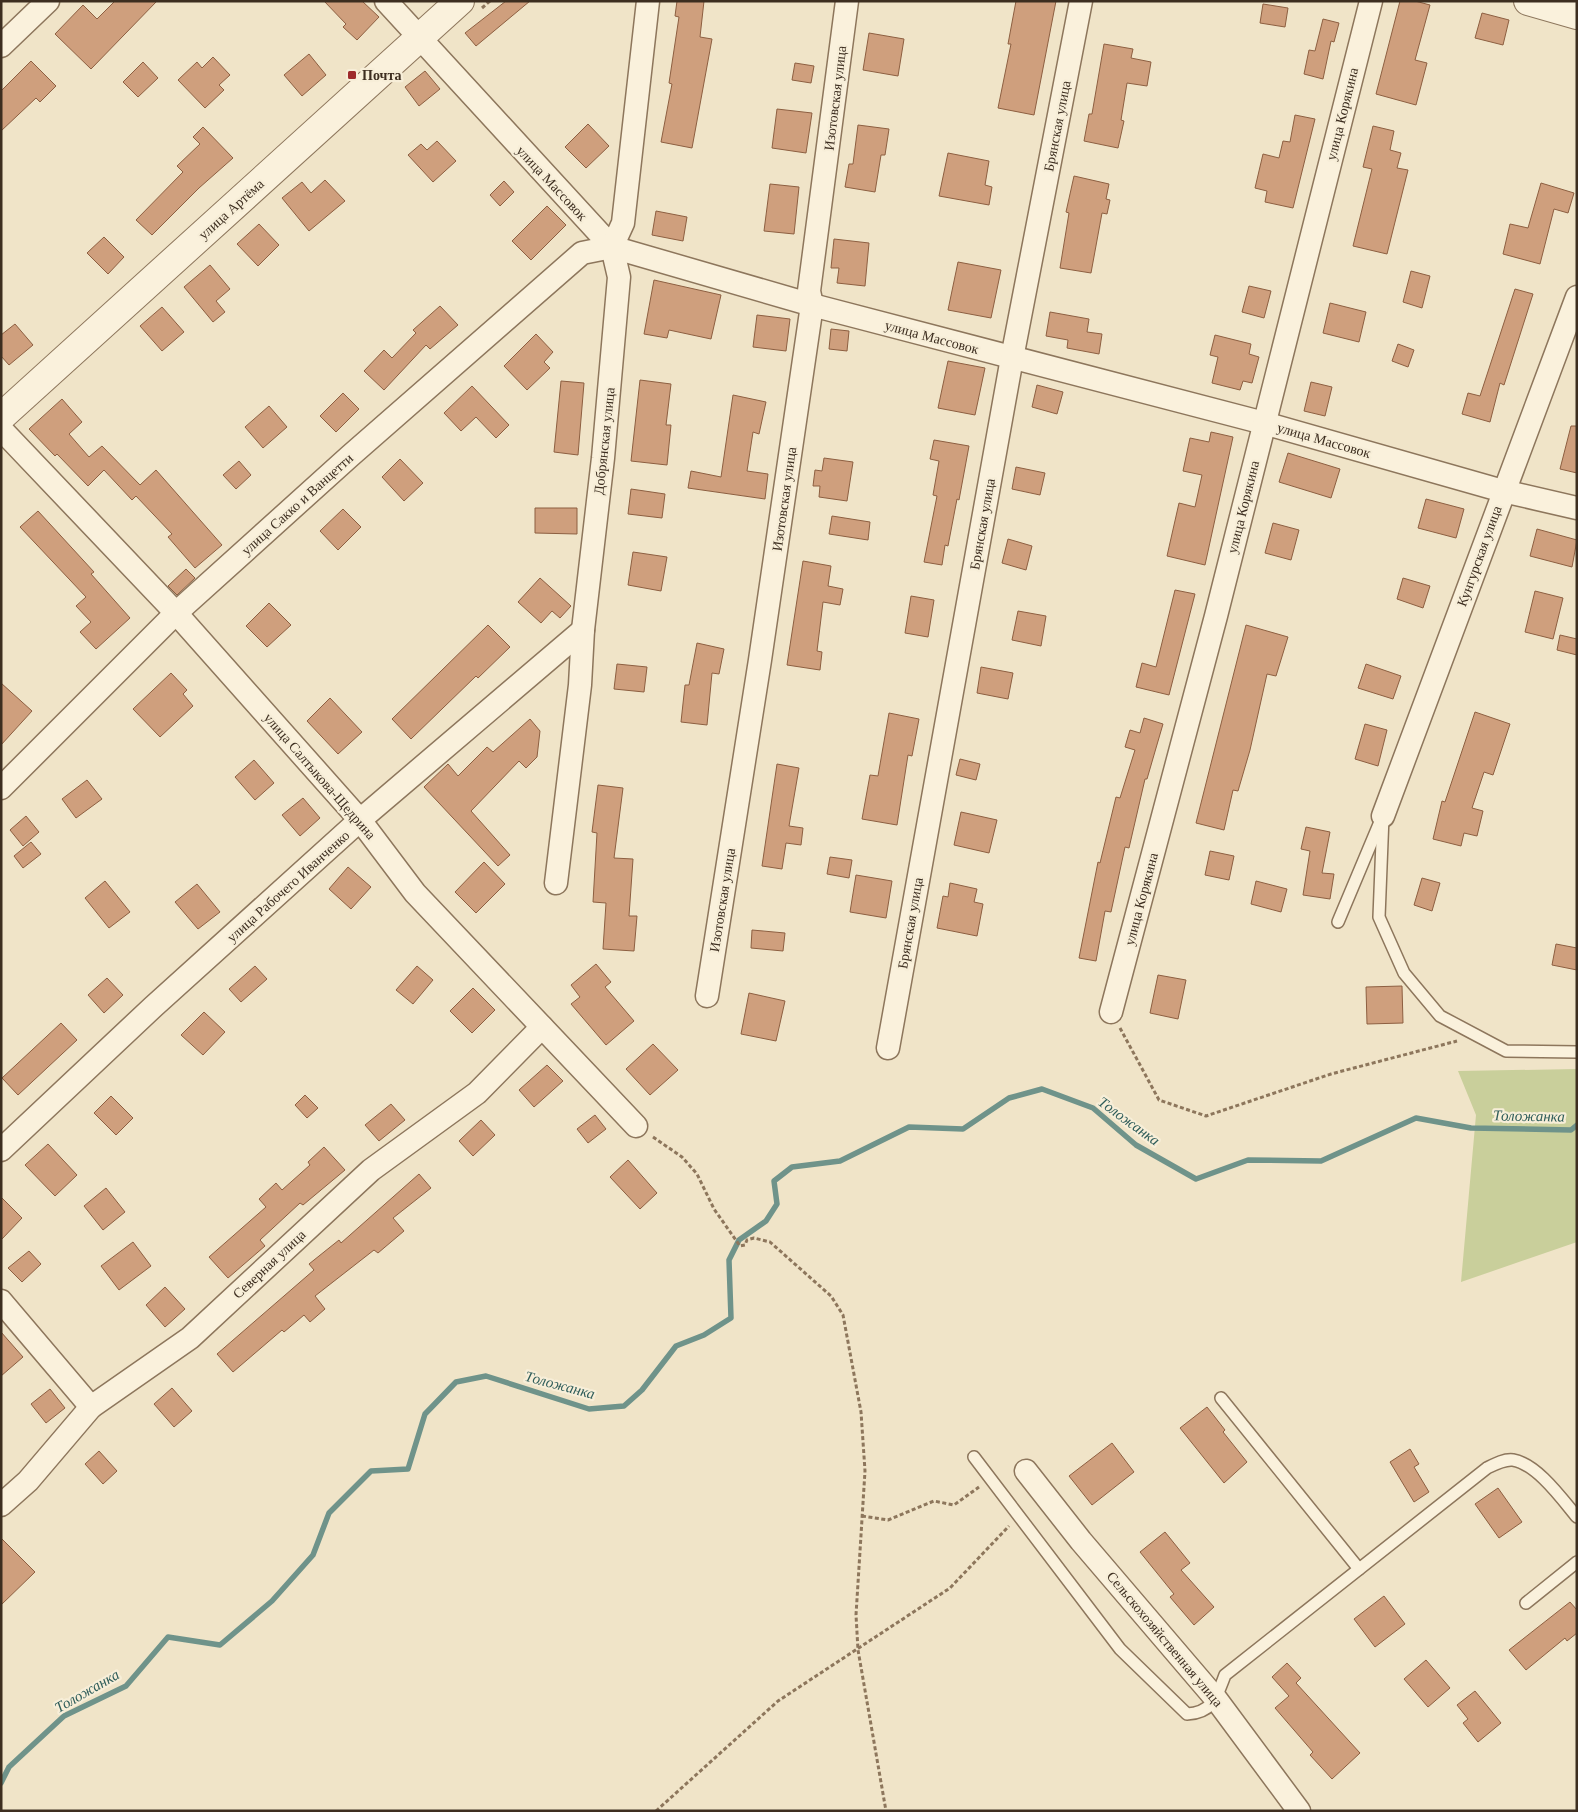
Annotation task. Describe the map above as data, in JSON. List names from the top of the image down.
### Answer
{
  "streets": {
    "street": [
      "Изотовская улица",
      "улица Корякина",
      "Брянская улица",
      "улица Массовок",
      "улица Артёма",
      "Добрянская улица",
      "улица Сакко и Ванцетти",
      "Кунгурская улица",
      "улица Салтыкова-Щедрина",
      "улица Рабочего Иванченко",
      "Северная улица",
      "Сельскохозяйственная улица"
    ]
  },
  "crossings": [
    ["Изотовская улица", "улица Массовок"],
    ["улица Корякина", "улица Массовок"],
    ["Брянская улица", "улица Массовок"],
    ["улица Массовок", "улица Артёма"],
    ["улица Массовок", "Добрянская улица"],
    ["улица Массовок", "улица Сакко и Ванцетти"],
    ["улица Массовок", "Кунгурская улица"],
    ["Добрянская улица", "улица Сакко и Ванцетти"],
    ["Добрянская улица", "улица Рабочего Иванченко"],
    ["улица Сакко и Ванцетти", "улица Салтыкова-Щедрина"],
    ["улица Салтыкова-Щедрина", "улица Рабочего Иванченко"],
    ["улица Салтыкова-Щедрина", "Северная улица"]
  ],
  "water": ["Толожанка"],
  "places": {
    "transit": ["Почта"]
  }
}
